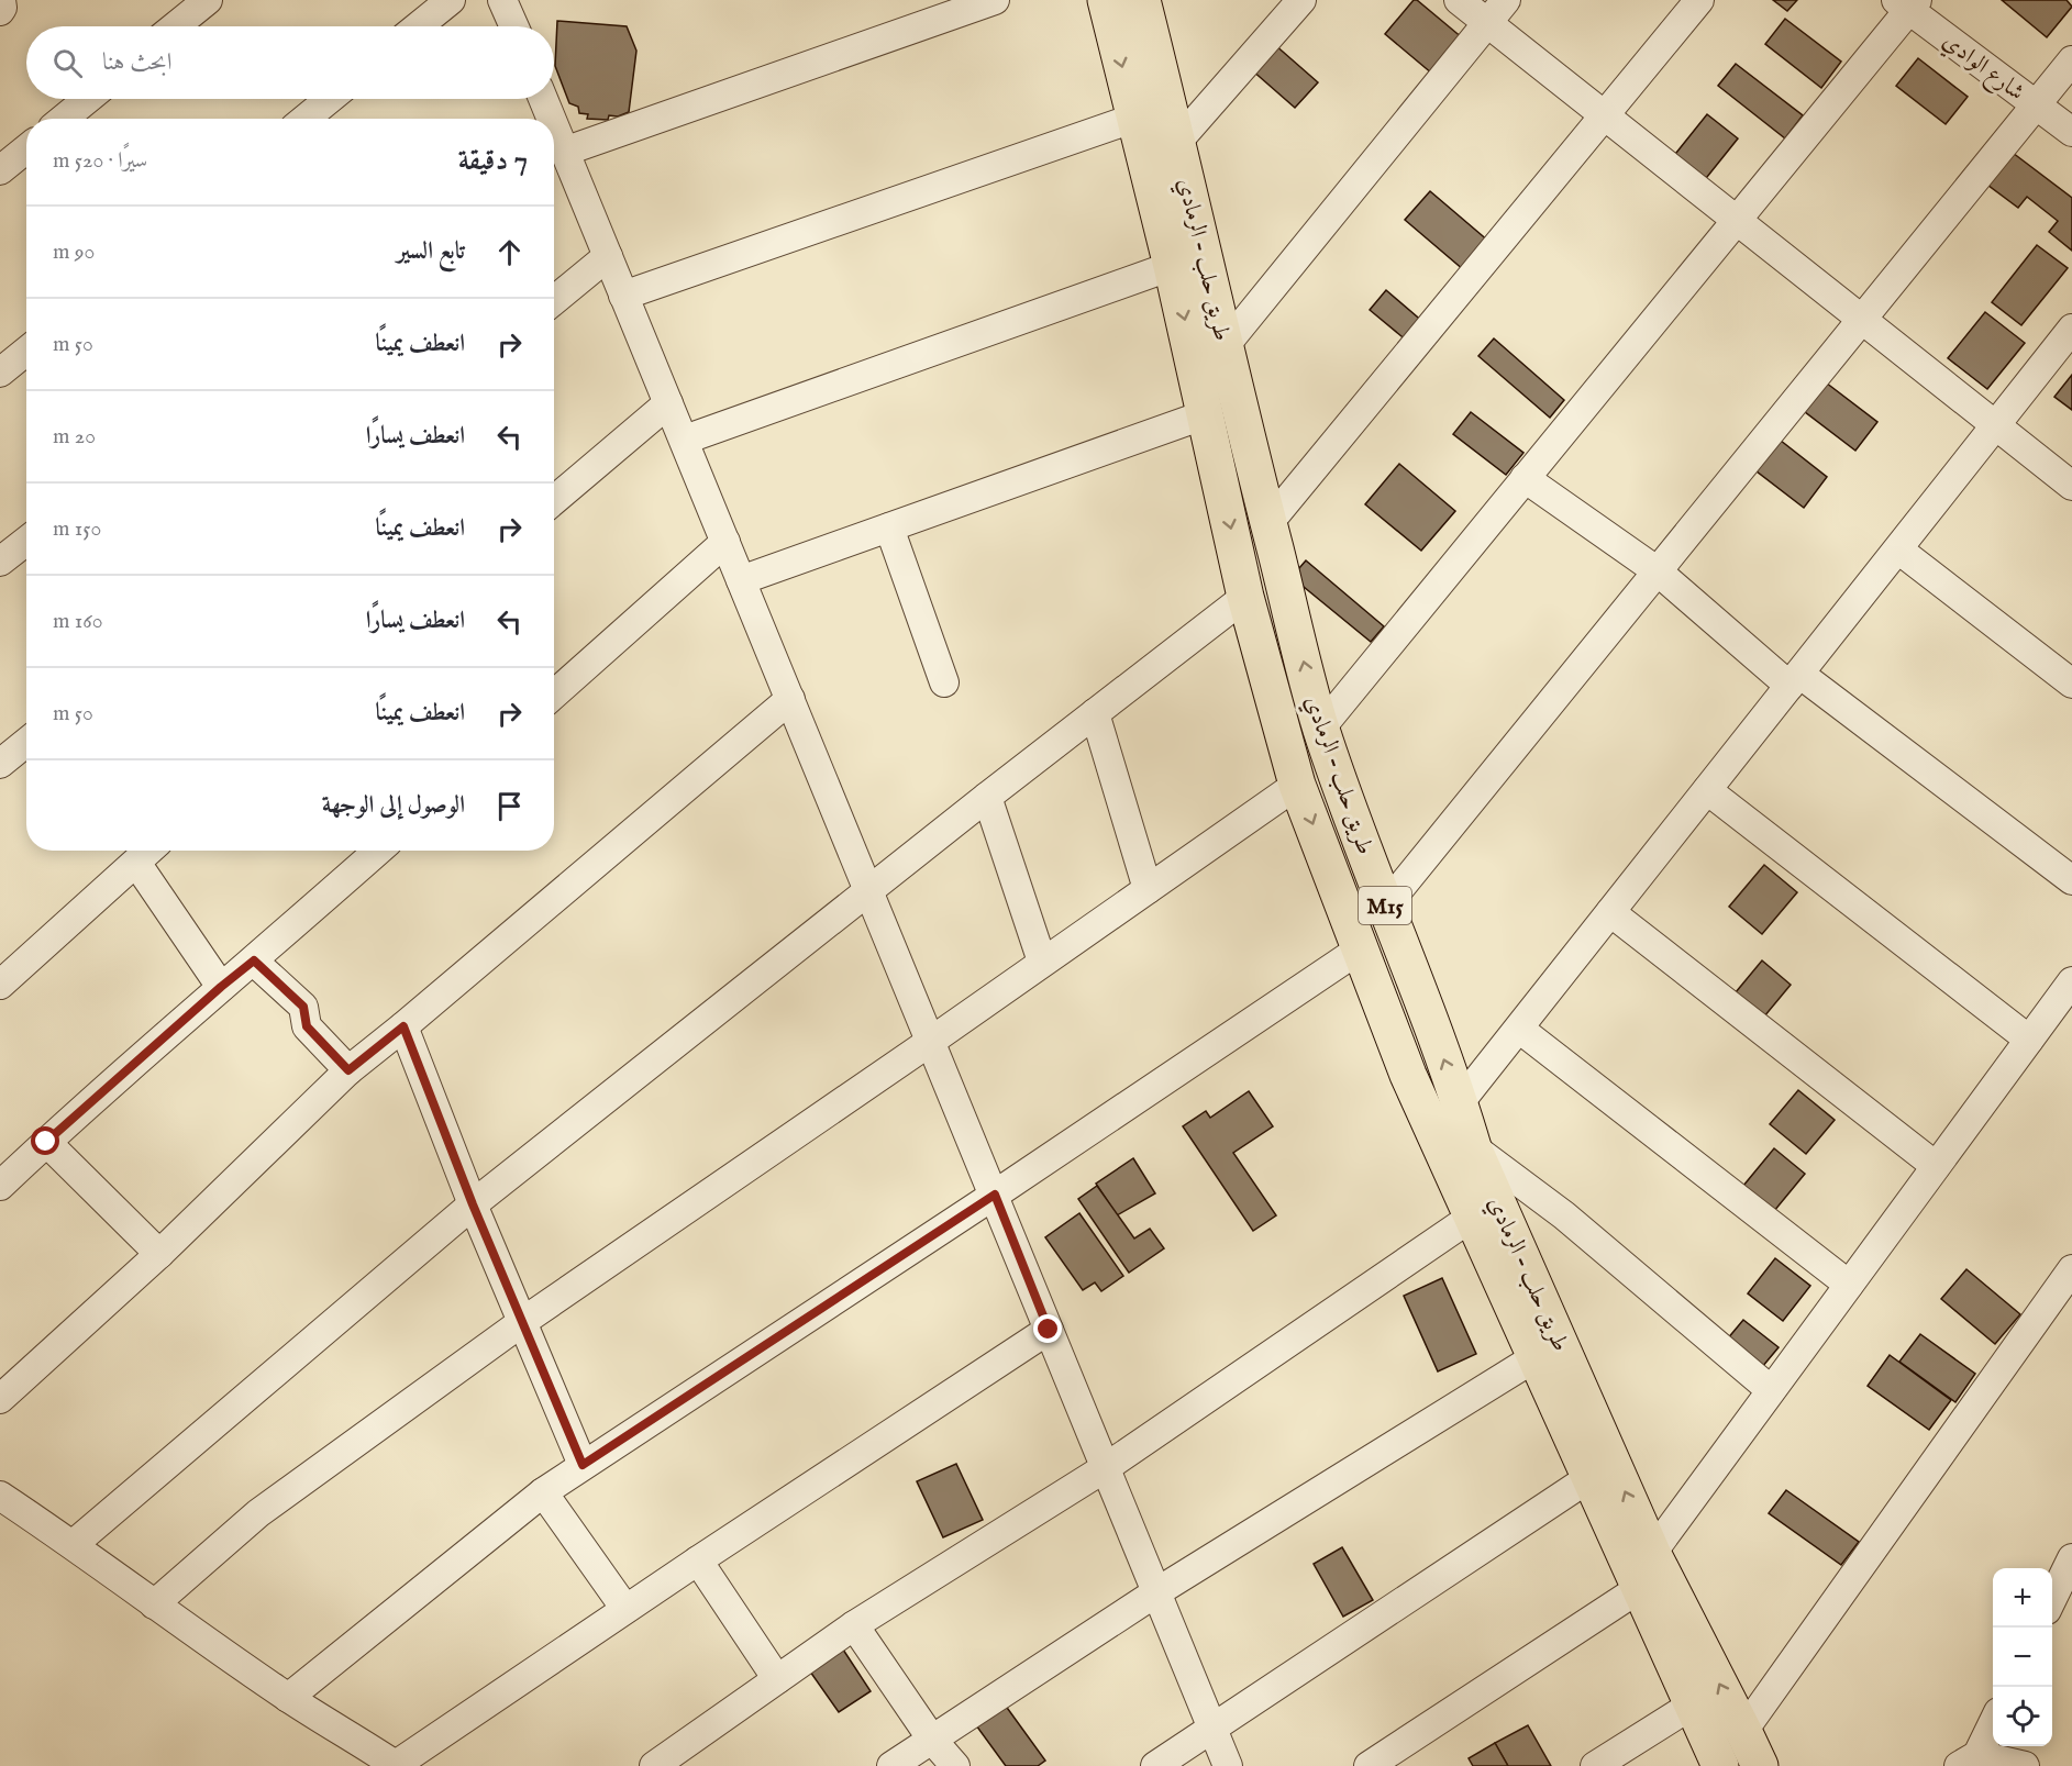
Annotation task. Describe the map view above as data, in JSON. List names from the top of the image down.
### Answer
{
  "streets": {
    "highway": ["طريق حلب - الرمادي", "M15"],
    "street": ["شارع الوادي"]
  },
  "page": {
    "search": "ابحث هنا",
    "heading": ["7 دقيقة", "سيرًا · 520 m"],
    "list": [
      ["تابع السير", "90 m"],
      ["انعطف يمينًا", "50 m"],
      ["انعطف يسارًا", "20 m"],
      ["انعطف يمينًا", "150 m"],
      ["انعطف يسارًا", "160 m"],
      ["انعطف يمينًا", "50 m"],
      "الوصول إلى الوجهة"
    ],
    "map_buttons": ["+", "−"]
  }
}
